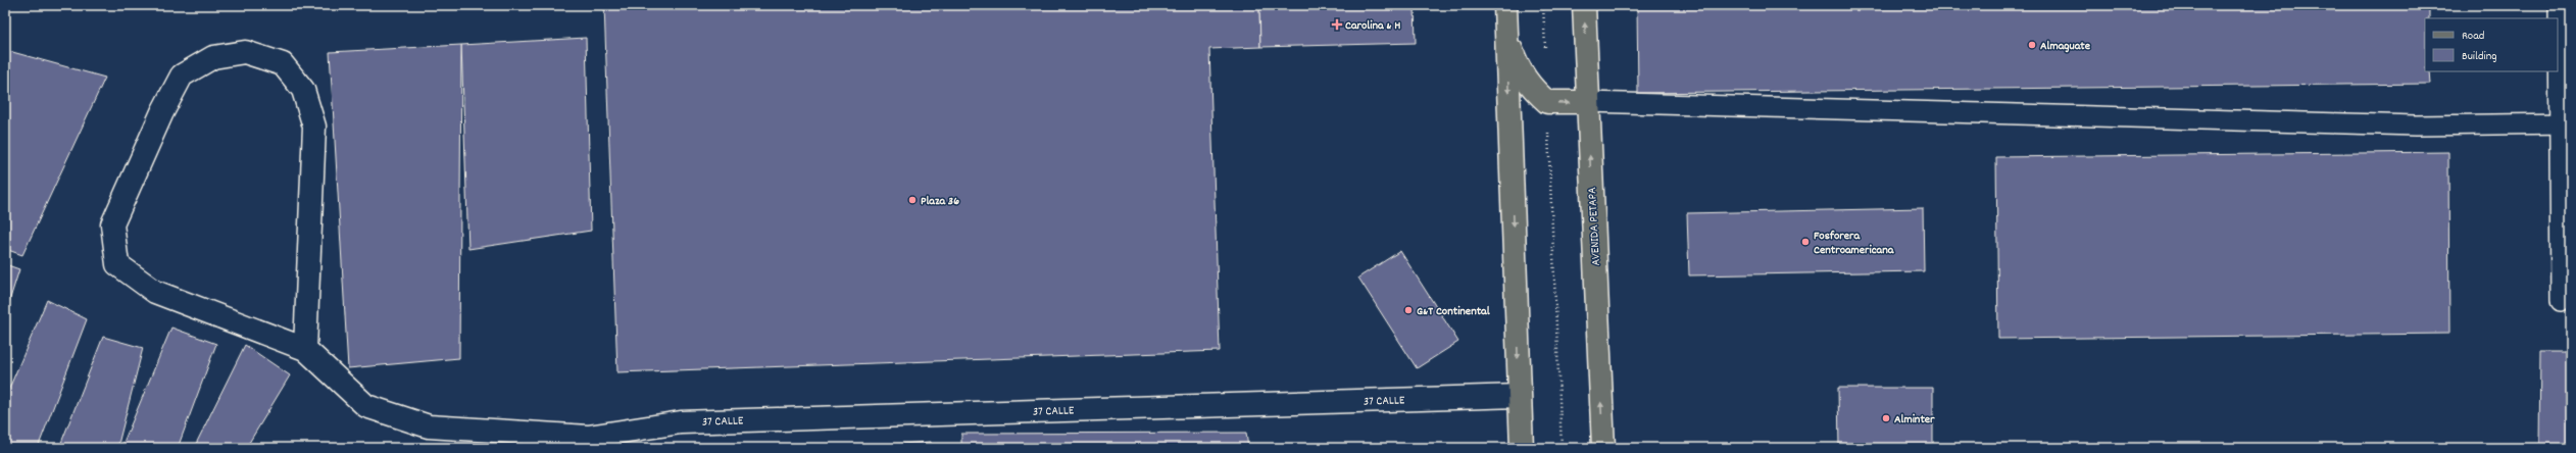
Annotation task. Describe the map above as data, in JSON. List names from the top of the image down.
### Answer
{
  "streets": {
    "main road": ["AVENIDA PETAPA"],
    "street": ["37 CALLE"]
  },
  "places": {
    "health": ["Carolina & H"],
    "other": [
      "Almaguate",
      "Plaza 36",
      "Fosforera Centroamericana",
      "G&T Continental",
      "Alminter"
    ]
  },
  "legend": ["Road", "Building"]
}
